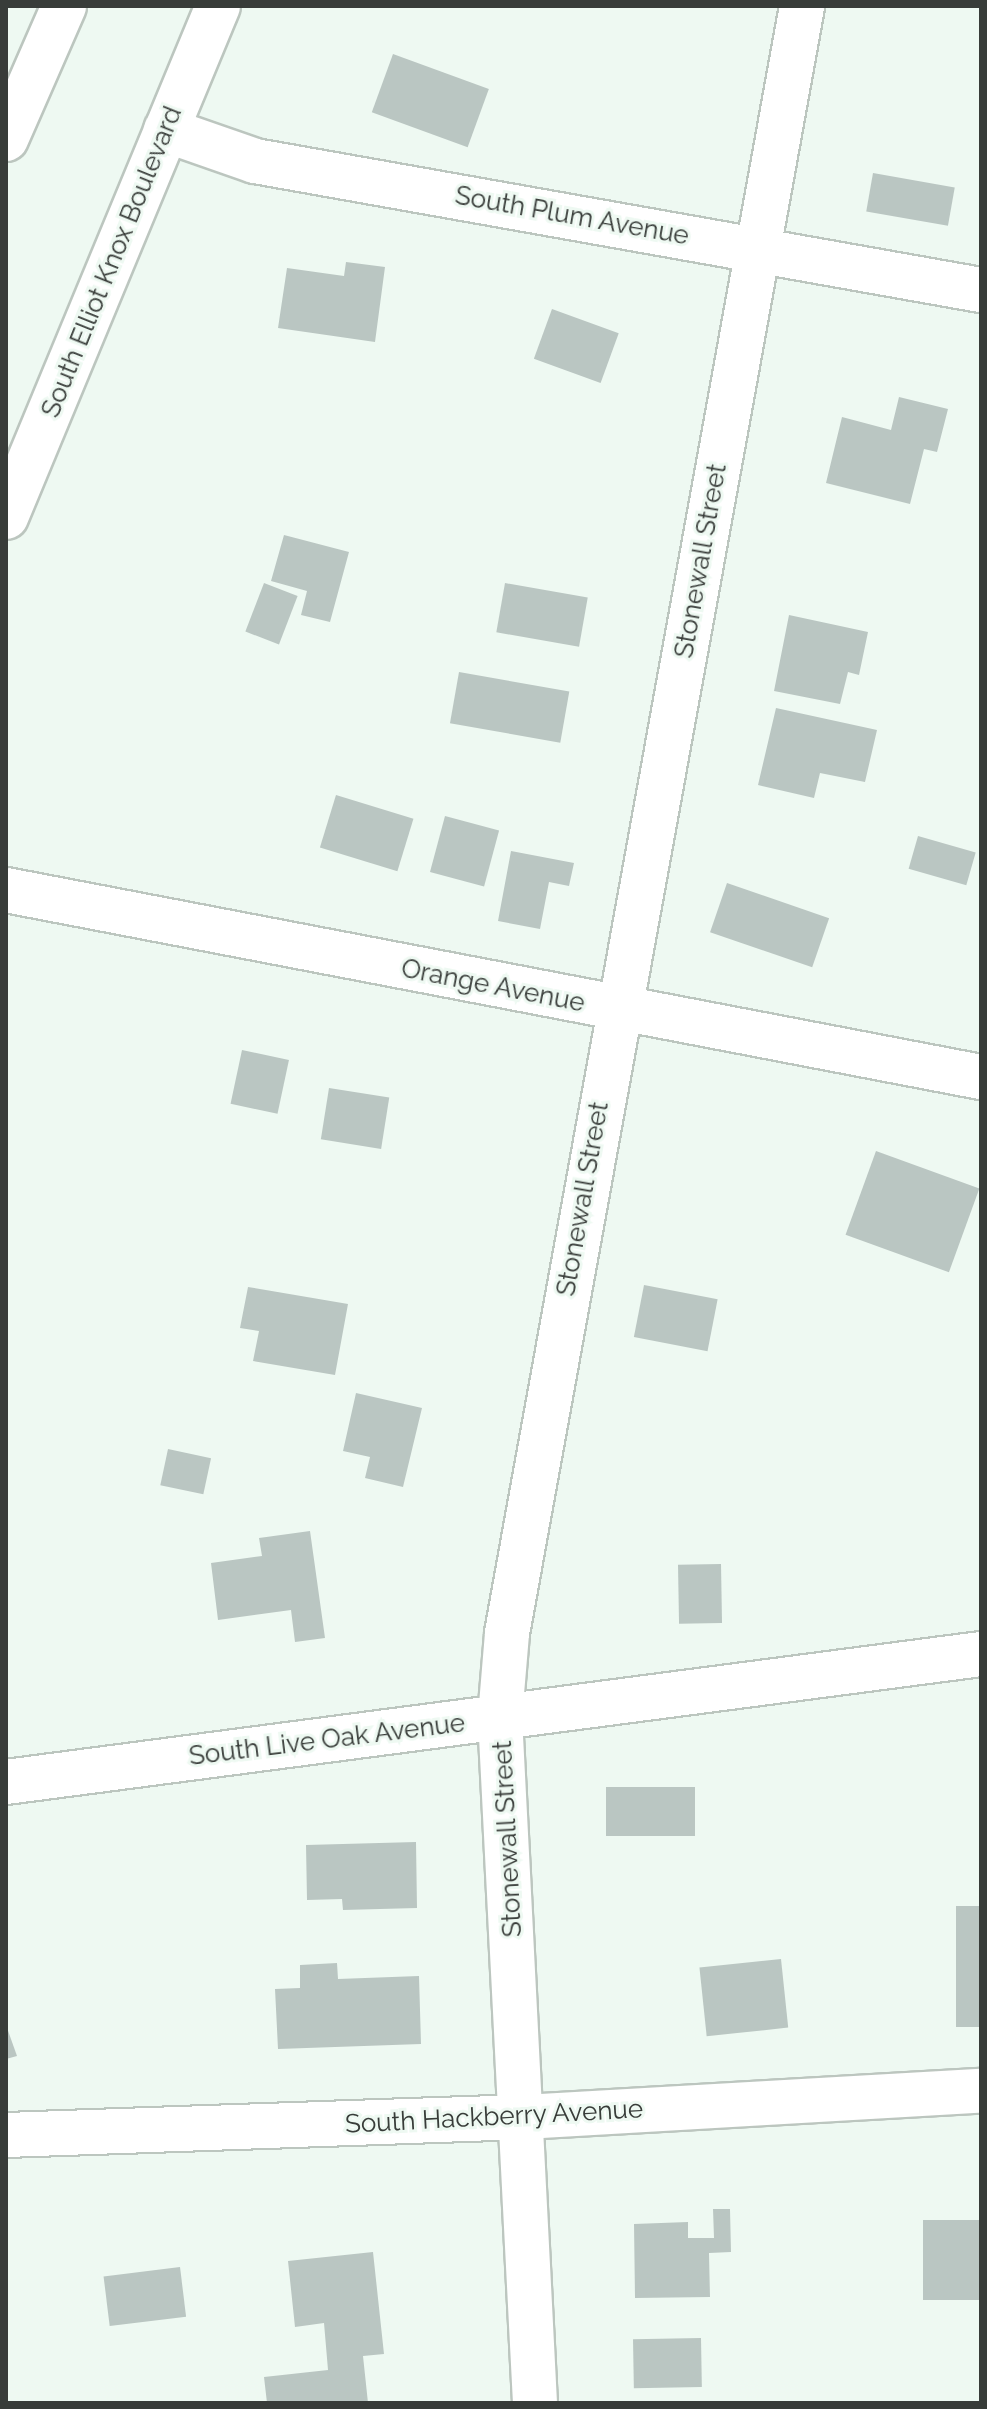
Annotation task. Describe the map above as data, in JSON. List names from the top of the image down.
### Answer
{
  "streets": {
    "street": [
      "South Plum Avenue",
      "South Elliot Knox Boulevard",
      "Stonewall Street",
      "Orange Avenue",
      "South Live Oak Avenue",
      "South Hackberry Avenue"
    ]
  },
  "crossings": [
    ["South Plum Avenue", "South Elliot Knox Boulevard"],
    ["South Plum Avenue", "Stonewall Street"],
    ["Stonewall Street", "Orange Avenue"],
    ["Stonewall Street", "South Live Oak Avenue"],
    ["Stonewall Street", "South Hackberry Avenue"]
  ]
}
